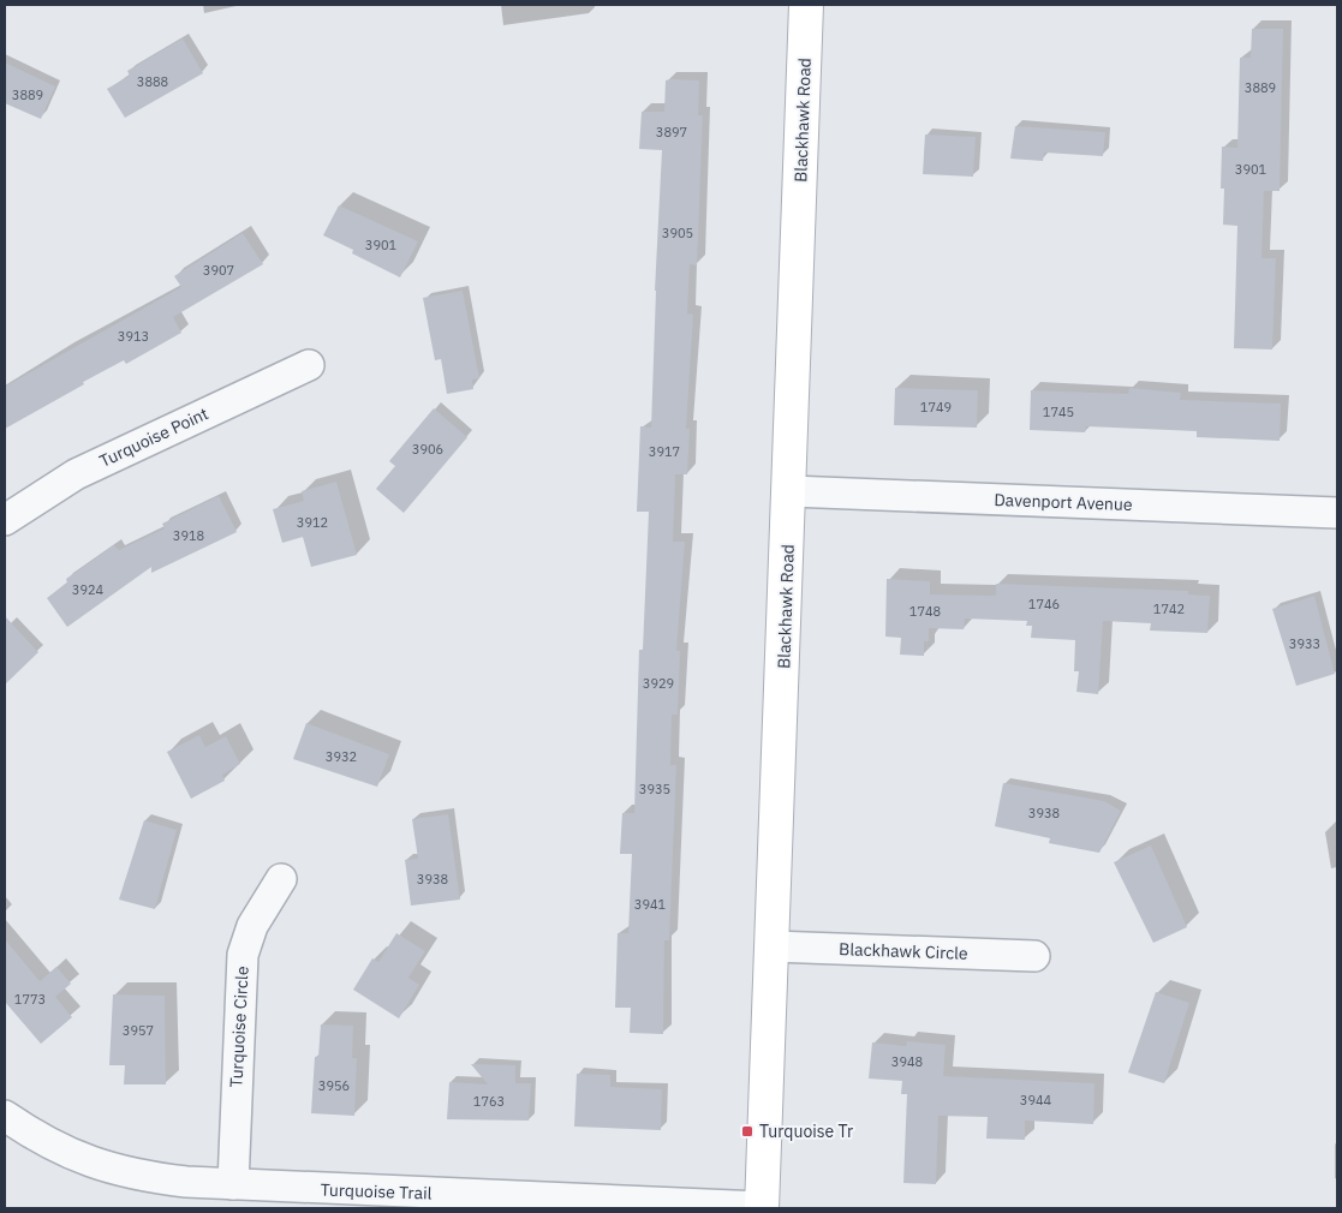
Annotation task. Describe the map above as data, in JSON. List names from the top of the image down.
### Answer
{
  "streets": {
    "street": [
      "Blackhawk Road",
      "Turquoise Point",
      "Davenport Avenue",
      "Blackhawk Circle",
      "Turquoise Circle",
      "Turquoise Trail"
    ]
  },
  "crossings": [
    ["Blackhawk Road", "Davenport Avenue"],
    ["Blackhawk Road", "Blackhawk Circle"],
    ["Blackhawk Road", "Turquoise Trail"],
    ["Turquoise Circle", "Turquoise Trail"]
  ],
  "places": {
    "transit": ["Turquoise Tr"]
  },
  "house_numbers": [
    "3888",
    "3889",
    "3889",
    "3897",
    "3901",
    "3905",
    "3901",
    "3907",
    "3913",
    "1749",
    "1745",
    "3906",
    "3917",
    "3912",
    "3918",
    "3924",
    "1746",
    "1742",
    "1748",
    "3933",
    "3929",
    "3932",
    "3935",
    "3938",
    "3938",
    "3941",
    "1773",
    "3957",
    "3948",
    "3956",
    "3944",
    "1763"
  ]
}
